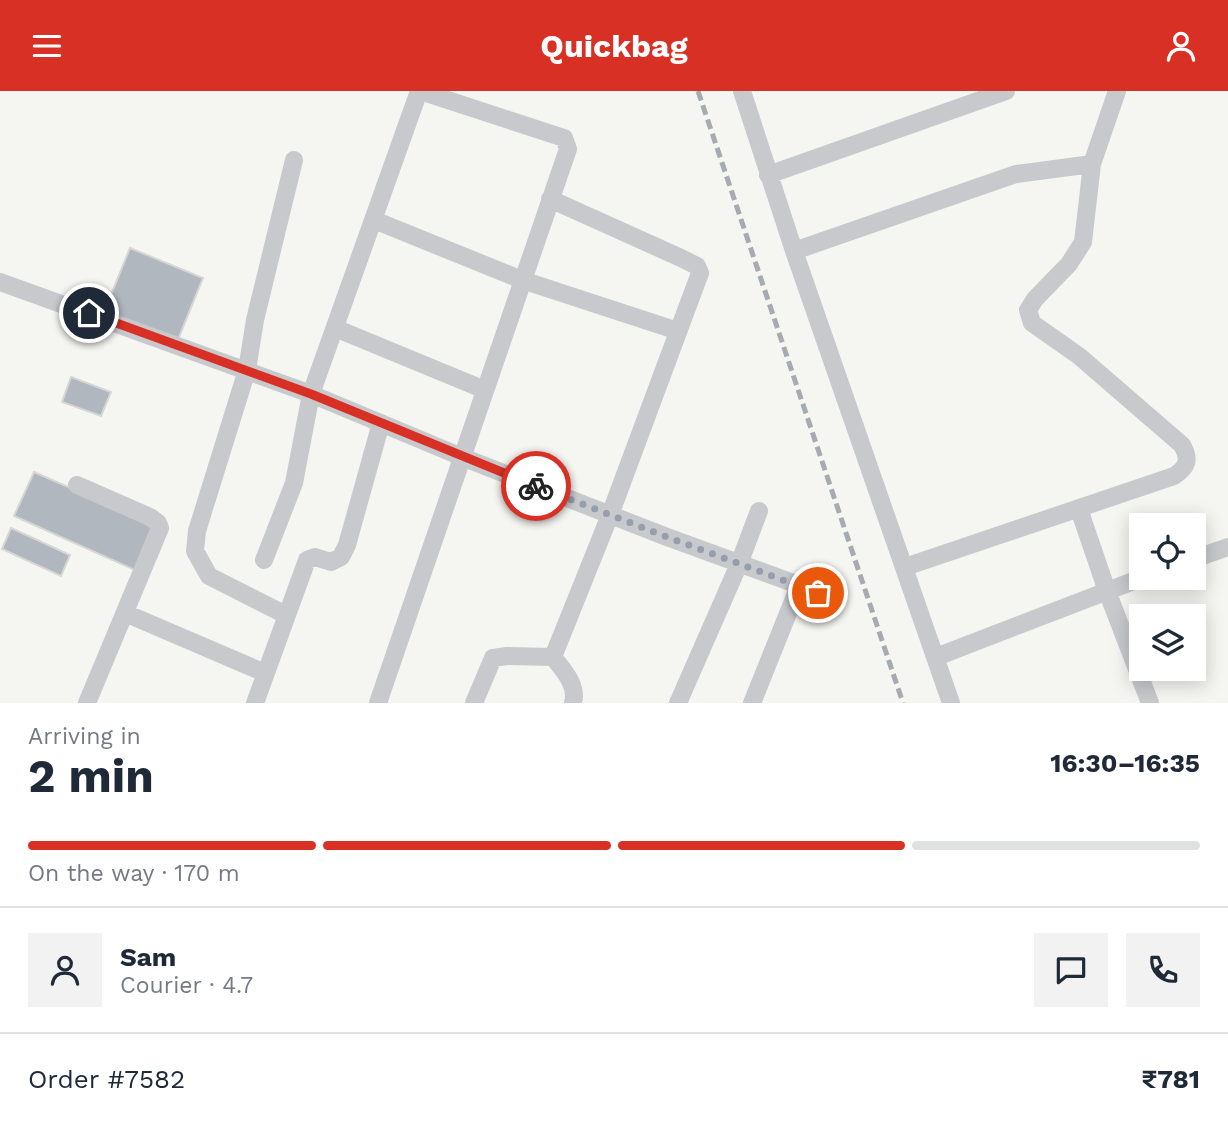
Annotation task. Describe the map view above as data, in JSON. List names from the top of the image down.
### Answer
{
  "page": {
    "header": "Quickbag",
    "heading": ["2 min", "Arriving in", "16:30–16:35"],
    "panel": [
      "Sam",
      "Courier · 4.7",
      "Order #7582",
      "₹781"
    ],
    "bar": "On the way · 170 m"
  }
}
